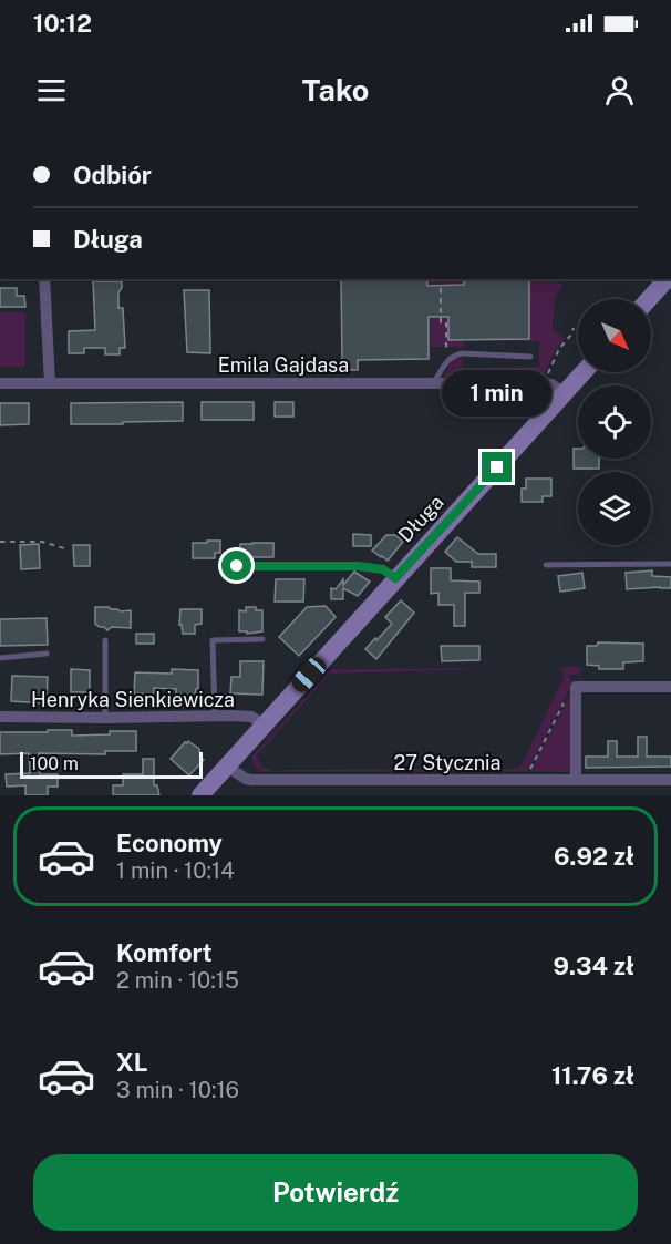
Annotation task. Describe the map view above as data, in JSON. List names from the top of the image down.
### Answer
{
  "streets": {
    "street": [
      "Emila Gajdasa",
      "Długa",
      "Henryka Sienkiewicza",
      "27 Stycznia"
    ]
  },
  "crossings": [
    ["Emila Gajdasa", "Długa"],
    ["Długa", "Henryka Sienkiewicza"],
    ["Długa", "27 Stycznia"]
  ],
  "scale_bar": "100 m",
  "north": "bottom right",
  "page": {
    "status": "10:12",
    "header": "Tako",
    "banner": ["Odbiór", "Długa"],
    "bubble": "1 min",
    "scale": "100 m",
    "list": [
      {
        "name": "Economy",
        "note": "1 min · 10:14",
        "value": "6.92 zł"
      },
      {
        "name": "Komfort",
        "note": "2 min · 10:15",
        "value": "9.34 zł"
      },
      {
        "name": "XL",
        "note": "3 min · 10:16",
        "value": "11.76 zł"
      }
    ],
    "buttons": "Potwierdź"
  }
}
